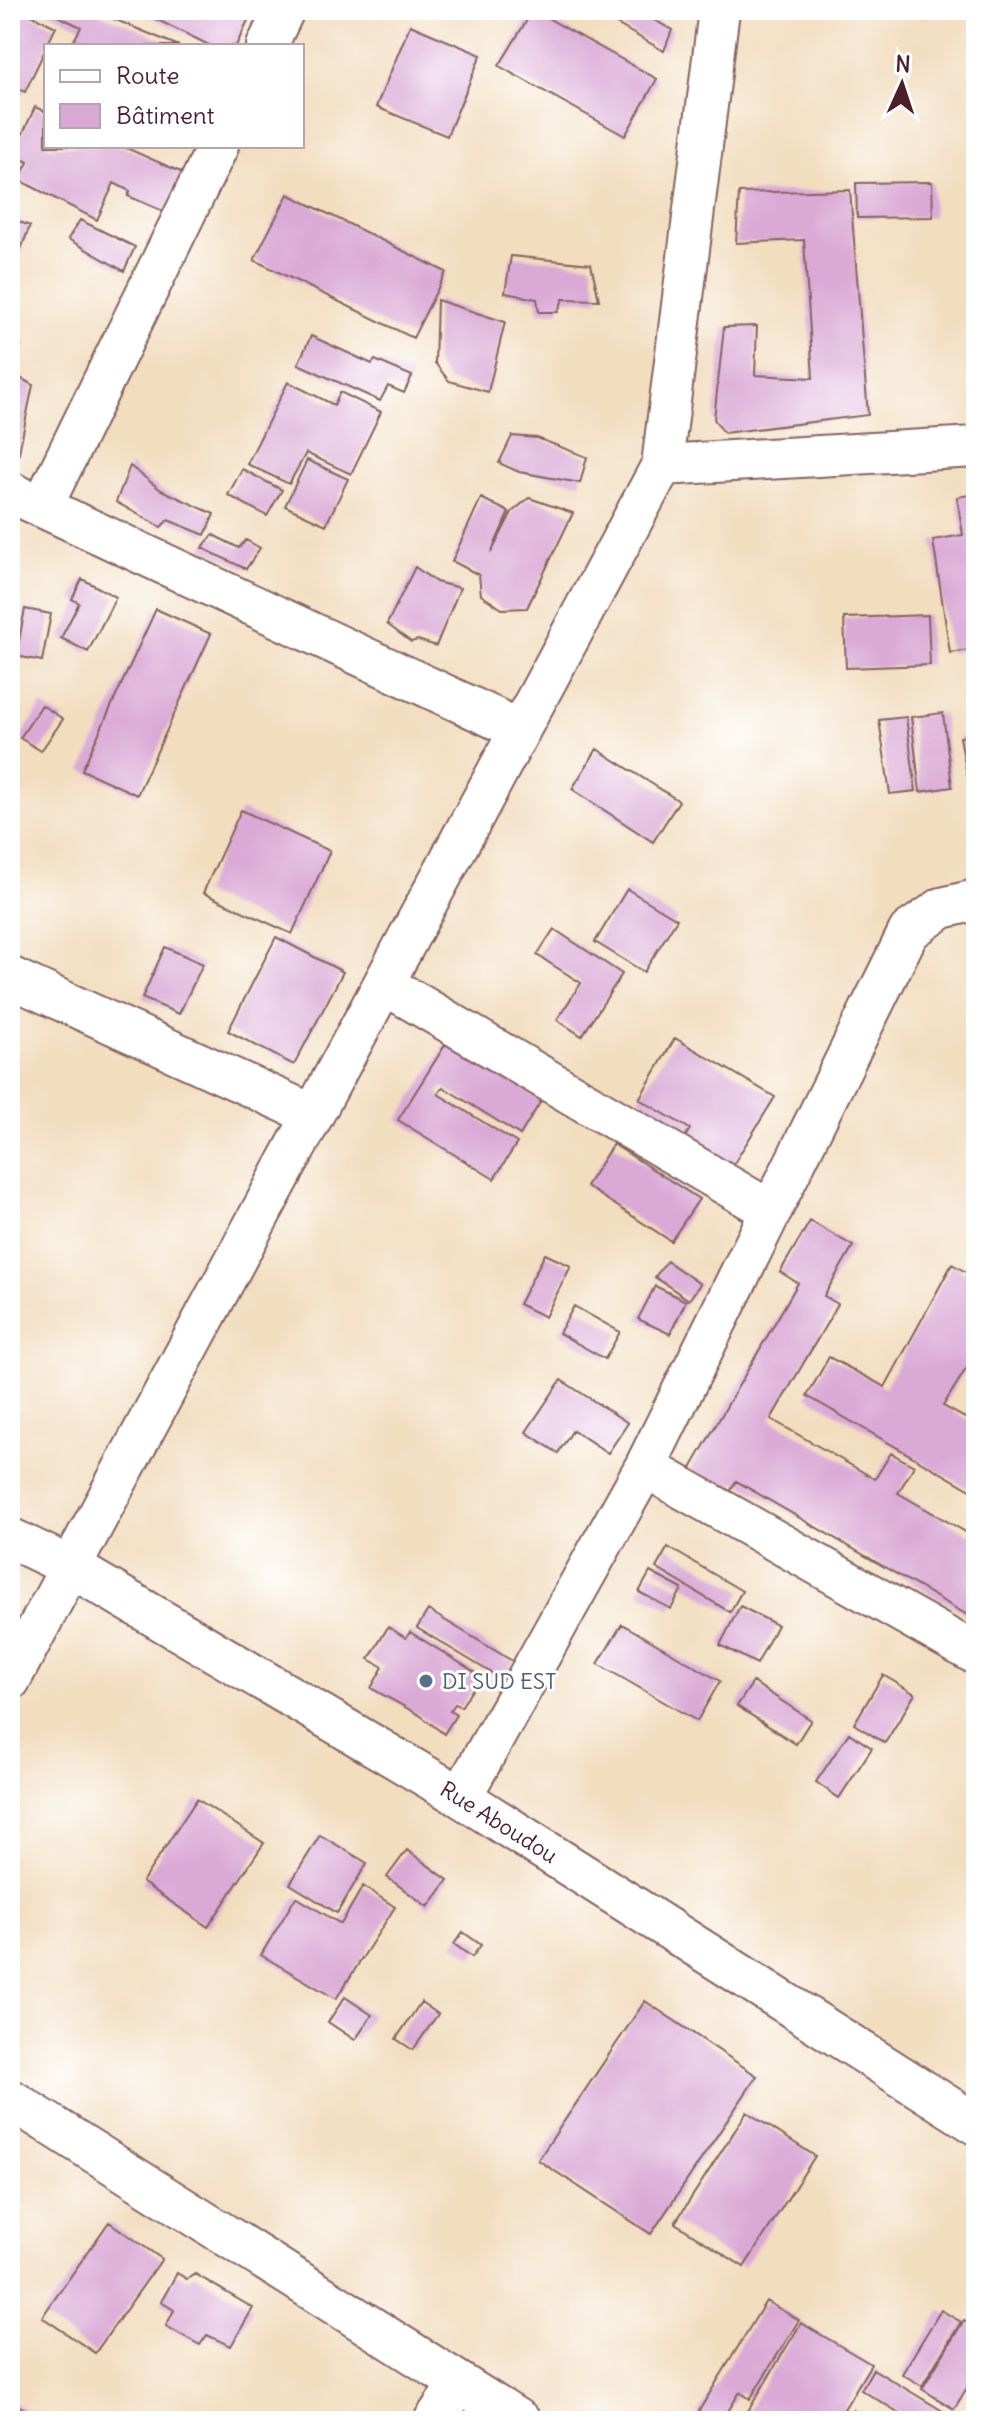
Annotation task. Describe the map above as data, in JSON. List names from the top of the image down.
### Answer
{
  "streets": {
    "street": ["Rue Aboudou"]
  },
  "places": ["DI SUD EST"],
  "legend": ["Route", "Bâtiment"],
  "north": "top"
}
